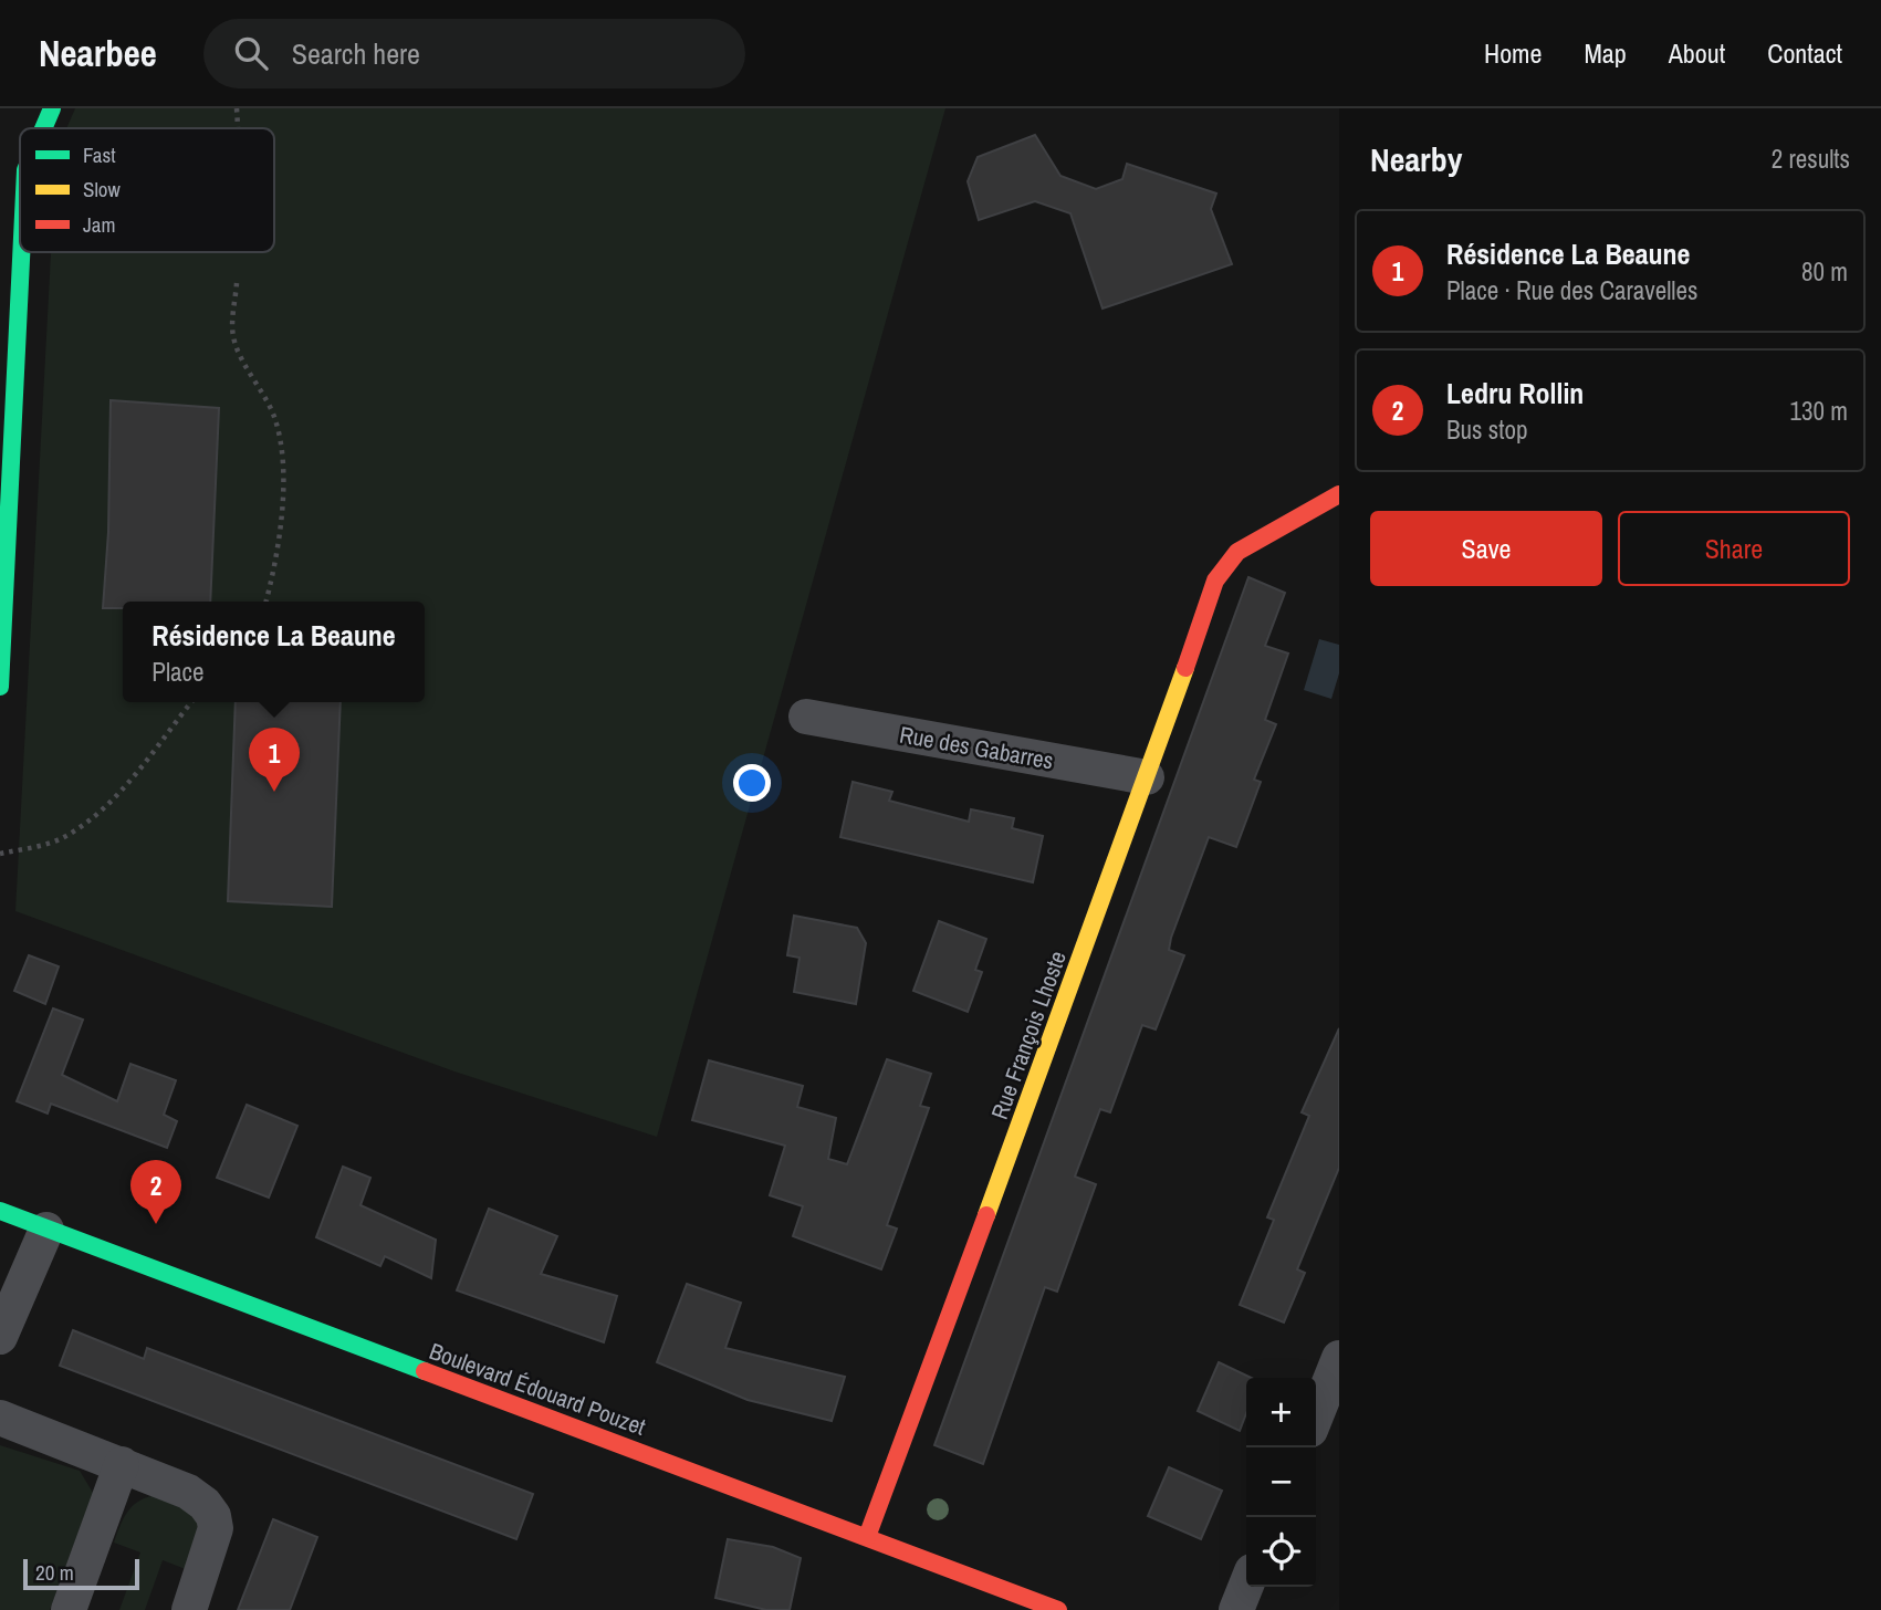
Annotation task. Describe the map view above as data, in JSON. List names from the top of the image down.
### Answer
{
  "streets": {
    "street": ["Rue des Gabarres", "Rue François Lhoste", "Boulevard Édouard Pouzet"]
  },
  "crossings": [
    ["Rue des Gabarres", "Rue François Lhoste"],
    ["Rue François Lhoste", "Boulevard Édouard Pouzet"]
  ],
  "legend": ["Fast", "Slow", "Jam"],
  "scale_bar": "20 m",
  "page": {
    "header": "Nearbee",
    "search": "Search here",
    "nav": [
      "Home",
      "Map",
      "About",
      "Contact"
    ],
    "heading": ["Nearby", "2 results"],
    "list": [
      {
        "mark": "1",
        "name": "Résidence La Beaune",
        "note": "Place · Rue des Caravelles",
        "value": "80 m"
      },
      {
        "mark": "2",
        "name": "Ledru Rollin",
        "note": "Bus stop",
        "value": "130 m"
      }
    ],
    "buttons": ["Save", "Share"],
    "popup": ["Résidence La Beaune", "Place"],
    "pins": ["1", "2"],
    "map_buttons": ["+", "−"],
    "scale": "20 m"
  }
}
